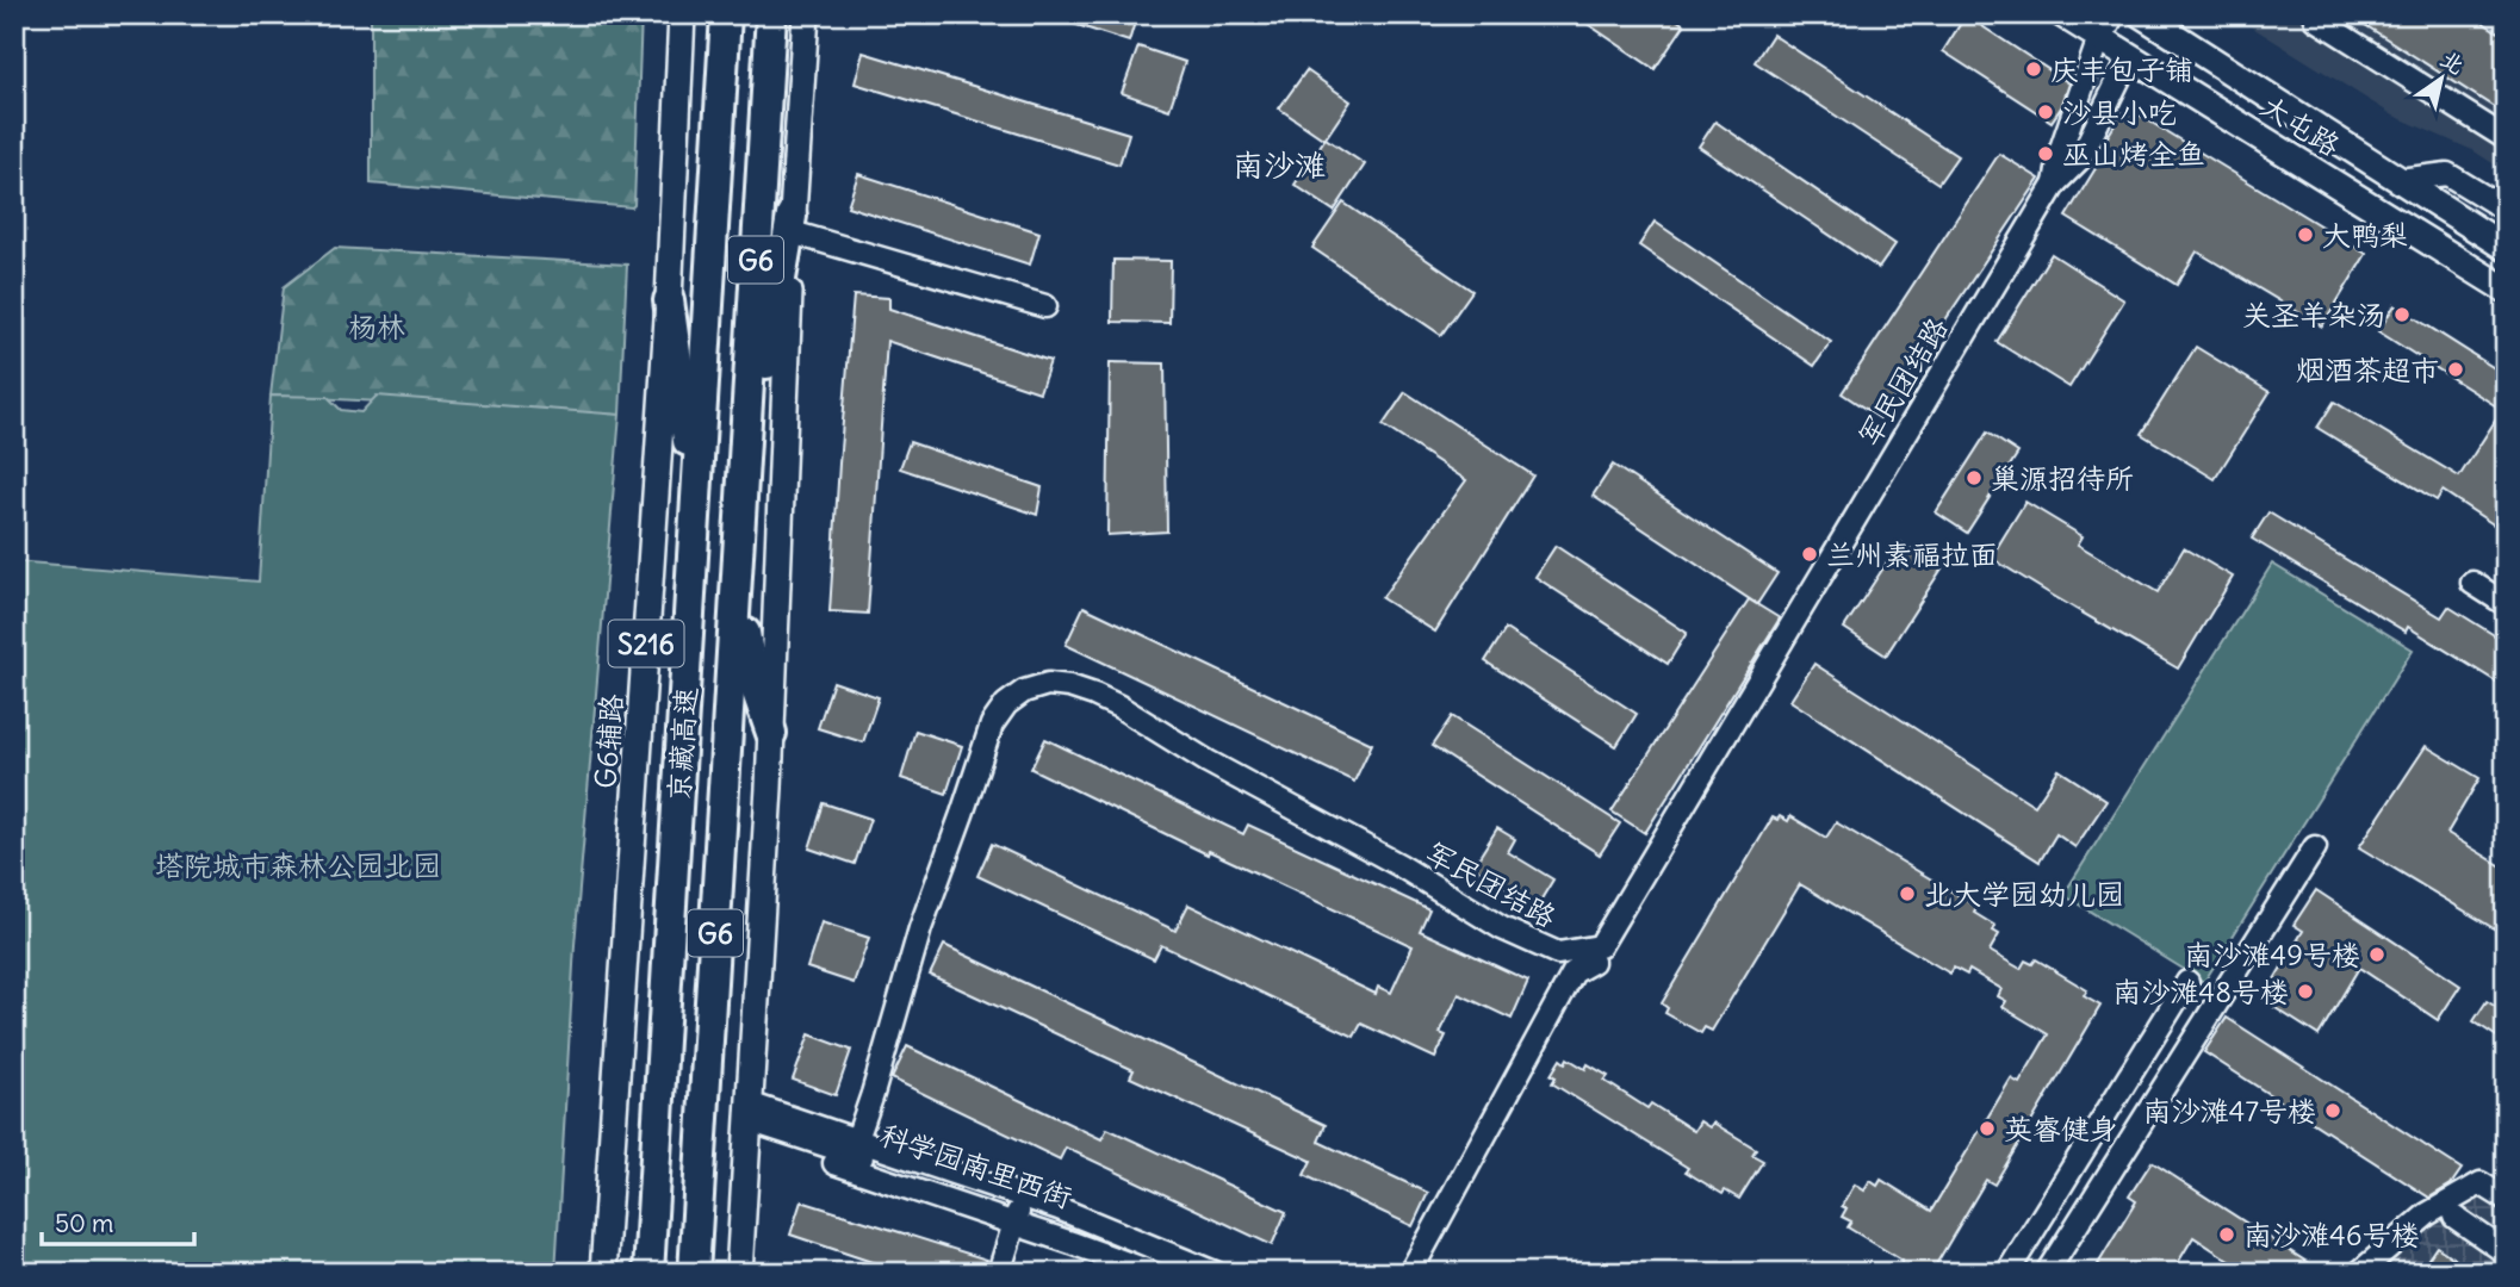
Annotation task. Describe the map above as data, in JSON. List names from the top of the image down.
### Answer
{
  "streets": {
    "highway": ["G6", "京藏高速"],
    "main road": ["大屯路", "S216", "G6辅路"],
    "street": ["军民团结路", "科学园南里西街"]
  },
  "crossings": [
    ["大屯路", "军民团结路"],
    ["军民团结路", "科学园南里西街"]
  ],
  "districts": ["南沙滩"],
  "parks": ["杨林", "塔院城市森林公园北园"],
  "places": [
    "庆丰包子铺",
    "沙县小吃",
    "巫山烤全鱼",
    "大鸭梨",
    "关圣羊杂汤",
    "烟酒茶超市",
    "巢源招待所",
    "兰州素福拉面",
    "北大学园幼儿园",
    "南沙滩49号楼",
    "南沙滩48号楼",
    "南沙滩47号楼",
    "英睿健身",
    "南沙滩46号楼"
  ],
  "scale_bar": "50 m",
  "north": "top right"
}
